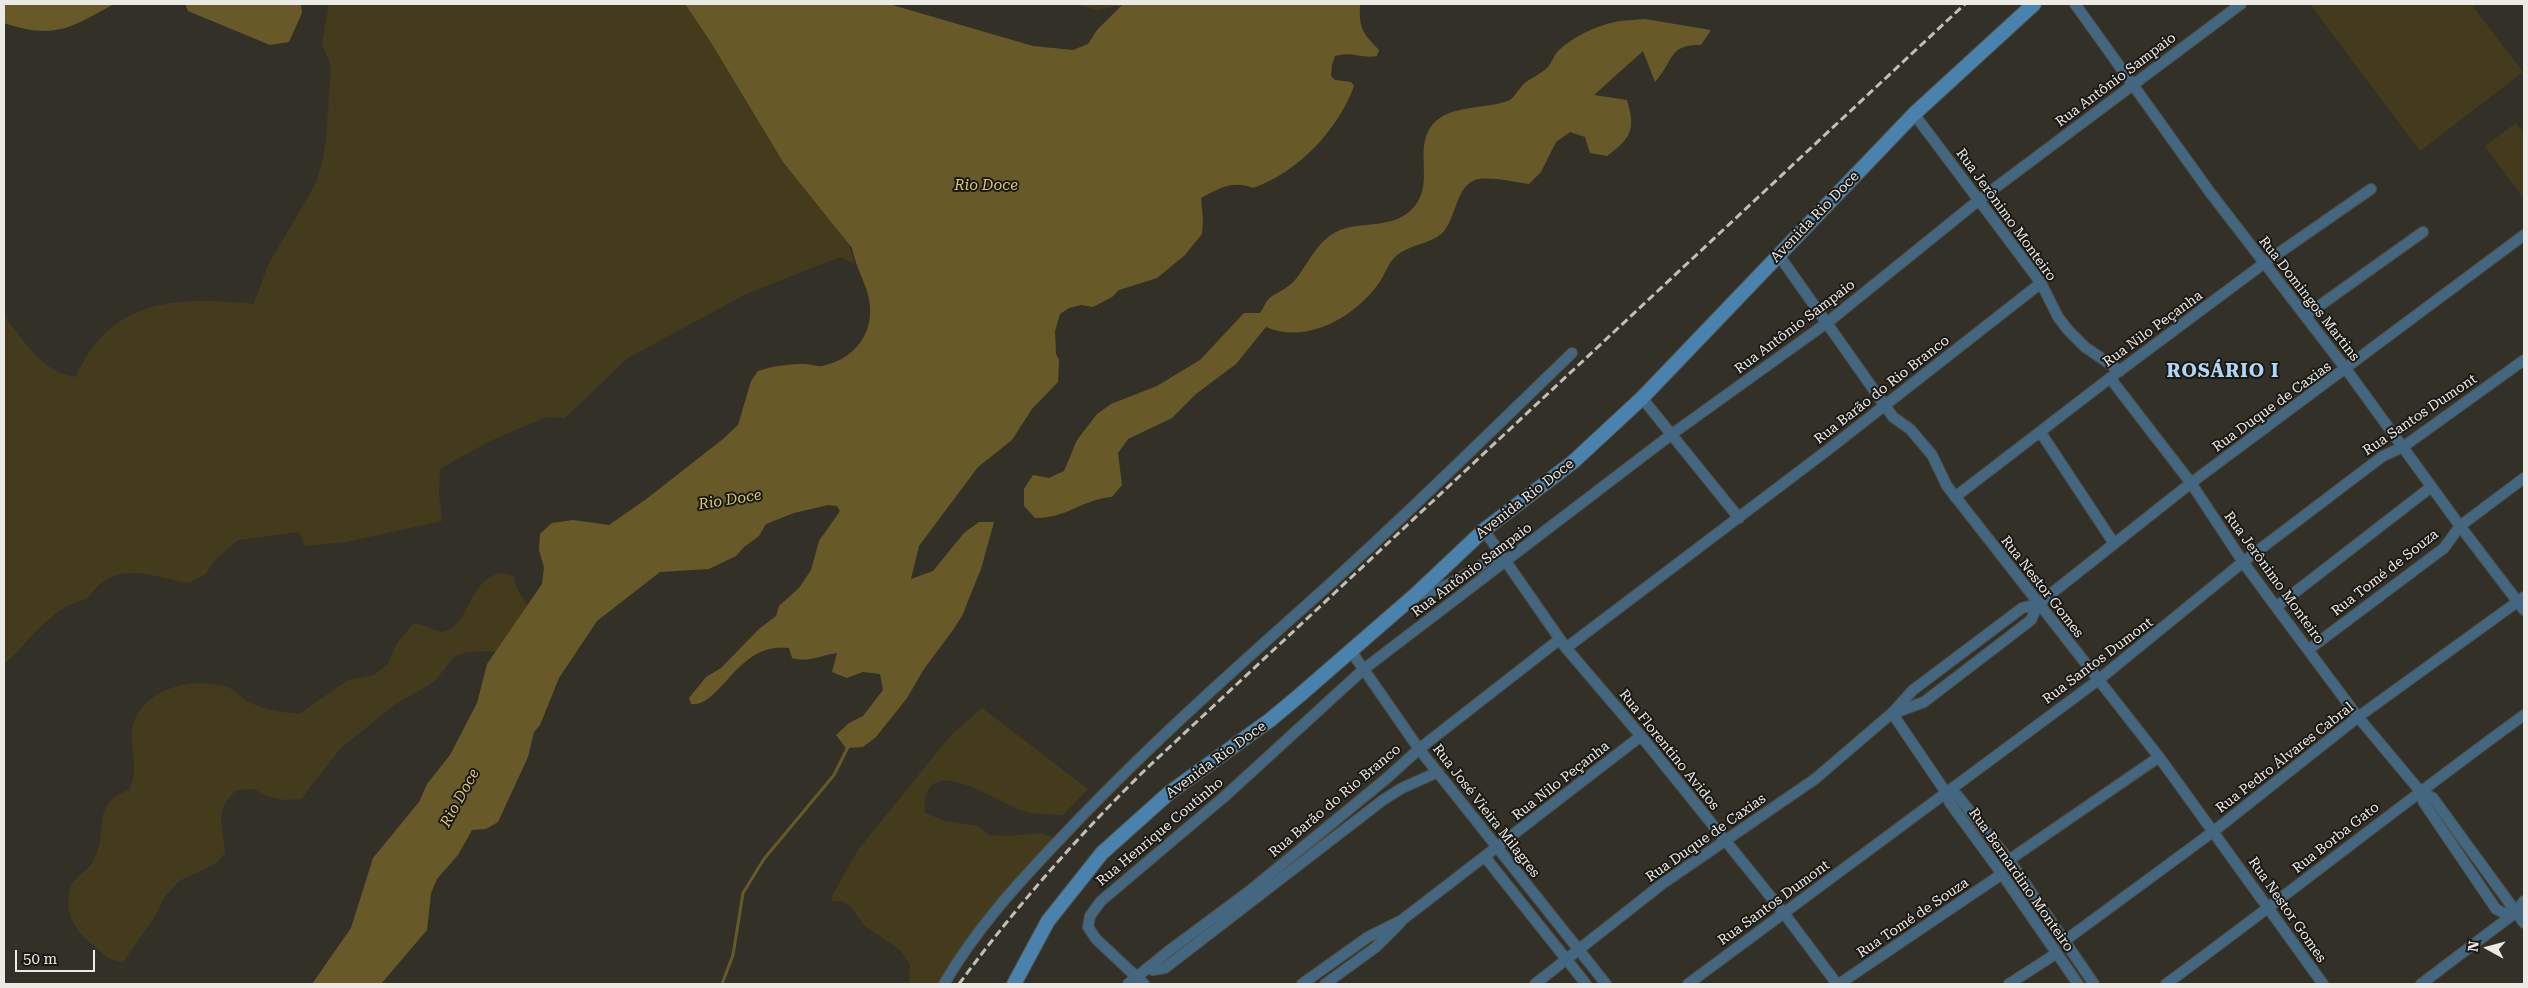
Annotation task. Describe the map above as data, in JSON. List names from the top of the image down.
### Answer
{
  "streets": {
    "street": [
      "Rua Antônio Sampaio",
      "Rua Jerônimo Monteiro",
      "Avenida Rio Doce",
      "Rua Domingos Martins",
      "Rua Nilo Peçanha",
      "Rua Barão do Rio Branco",
      "Rua Duque de Caxias",
      "Rua Santos Dumont",
      "Rua Tomé de Souza",
      "Rua Nestor Gomes",
      "Rua Florentino Avidos",
      "Rua Pedro Álvares Cabral",
      "Rua José Vieira Milagres",
      "Rua Henrique Coutinho",
      "Rua Borba Gato",
      "Rua Bernardino Monteiro"
    ]
  },
  "crossings": [
    ["Rua Antônio Sampaio", "Rua Jerônimo Monteiro"],
    ["Rua Antônio Sampaio", "Rua Domingos Martins"],
    ["Rua Antônio Sampaio", "Rua Nestor Gomes"],
    ["Rua Antônio Sampaio", "Rua Florentino Avidos"],
    ["Rua Antônio Sampaio", "Rua José Vieira Milagres"],
    ["Rua Antônio Sampaio", "Rua Henrique Coutinho"],
    ["Rua Jerônimo Monteiro", "Avenida Rio Doce"],
    ["Rua Jerônimo Monteiro", "Rua Nilo Peçanha"],
    ["Rua Jerônimo Monteiro", "Rua Barão do Rio Branco"],
    ["Rua Jerônimo Monteiro", "Rua Duque de Caxias"],
    ["Rua Jerônimo Monteiro", "Rua Santos Dumont"],
    ["Rua Jerônimo Monteiro", "Rua Tomé de Souza"],
    ["Rua Jerônimo Monteiro", "Rua Pedro Álvares Cabral"],
    ["Rua Jerônimo Monteiro", "Rua Borba Gato"],
    ["Avenida Rio Doce", "Rua Nestor Gomes"],
    ["Avenida Rio Doce", "Rua Florentino Avidos"],
    ["Avenida Rio Doce", "Rua José Vieira Milagres"],
    ["Rua Domingos Martins", "Rua Nilo Peçanha"],
    ["Rua Domingos Martins", "Rua Duque de Caxias"],
    ["Rua Domingos Martins", "Rua Santos Dumont"],
    ["Rua Domingos Martins", "Rua Tomé de Souza"],
    ["Rua Domingos Martins", "Rua Pedro Álvares Cabral"],
    ["Rua Nilo Peçanha", "Rua Nestor Gomes"],
    ["Rua Nilo Peçanha", "Rua Florentino Avidos"],
    ["Rua Nilo Peçanha", "Rua José Vieira Milagres"],
    ["Rua Barão do Rio Branco", "Rua Nestor Gomes"],
    ["Rua Barão do Rio Branco", "Rua Florentino Avidos"],
    ["Rua Barão do Rio Branco", "Rua José Vieira Milagres"],
    ["Rua Barão do Rio Branco", "Rua Henrique Coutinho"],
    ["Rua Duque de Caxias", "Rua Nestor Gomes"],
    ["Rua Duque de Caxias", "Rua Florentino Avidos"],
    ["Rua Duque de Caxias", "Rua José Vieira Milagres"],
    ["Rua Duque de Caxias", "Rua Bernardino Monteiro"],
    ["Rua Santos Dumont", "Rua Nestor Gomes"],
    ["Rua Santos Dumont", "Rua Florentino Avidos"],
    ["Rua Santos Dumont", "Rua Bernardino Monteiro"],
    ["Rua Tomé de Souza", "Rua Florentino Avidos"],
    ["Rua Tomé de Souza", "Rua Bernardino Monteiro"],
    ["Rua Nestor Gomes", "Rua Pedro Álvares Cabral"],
    ["Rua Nestor Gomes", "Rua Borba Gato"],
    ["Rua Pedro Álvares Cabral", "Rua Bernardino Monteiro"],
    ["Rua José Vieira Milagres", "Rua Henrique Coutinho"]
  ],
  "districts": ["ROSÁRIO I"],
  "water": ["Rio Doce"],
  "scale_bar": "50 m",
  "north": "left"
}
